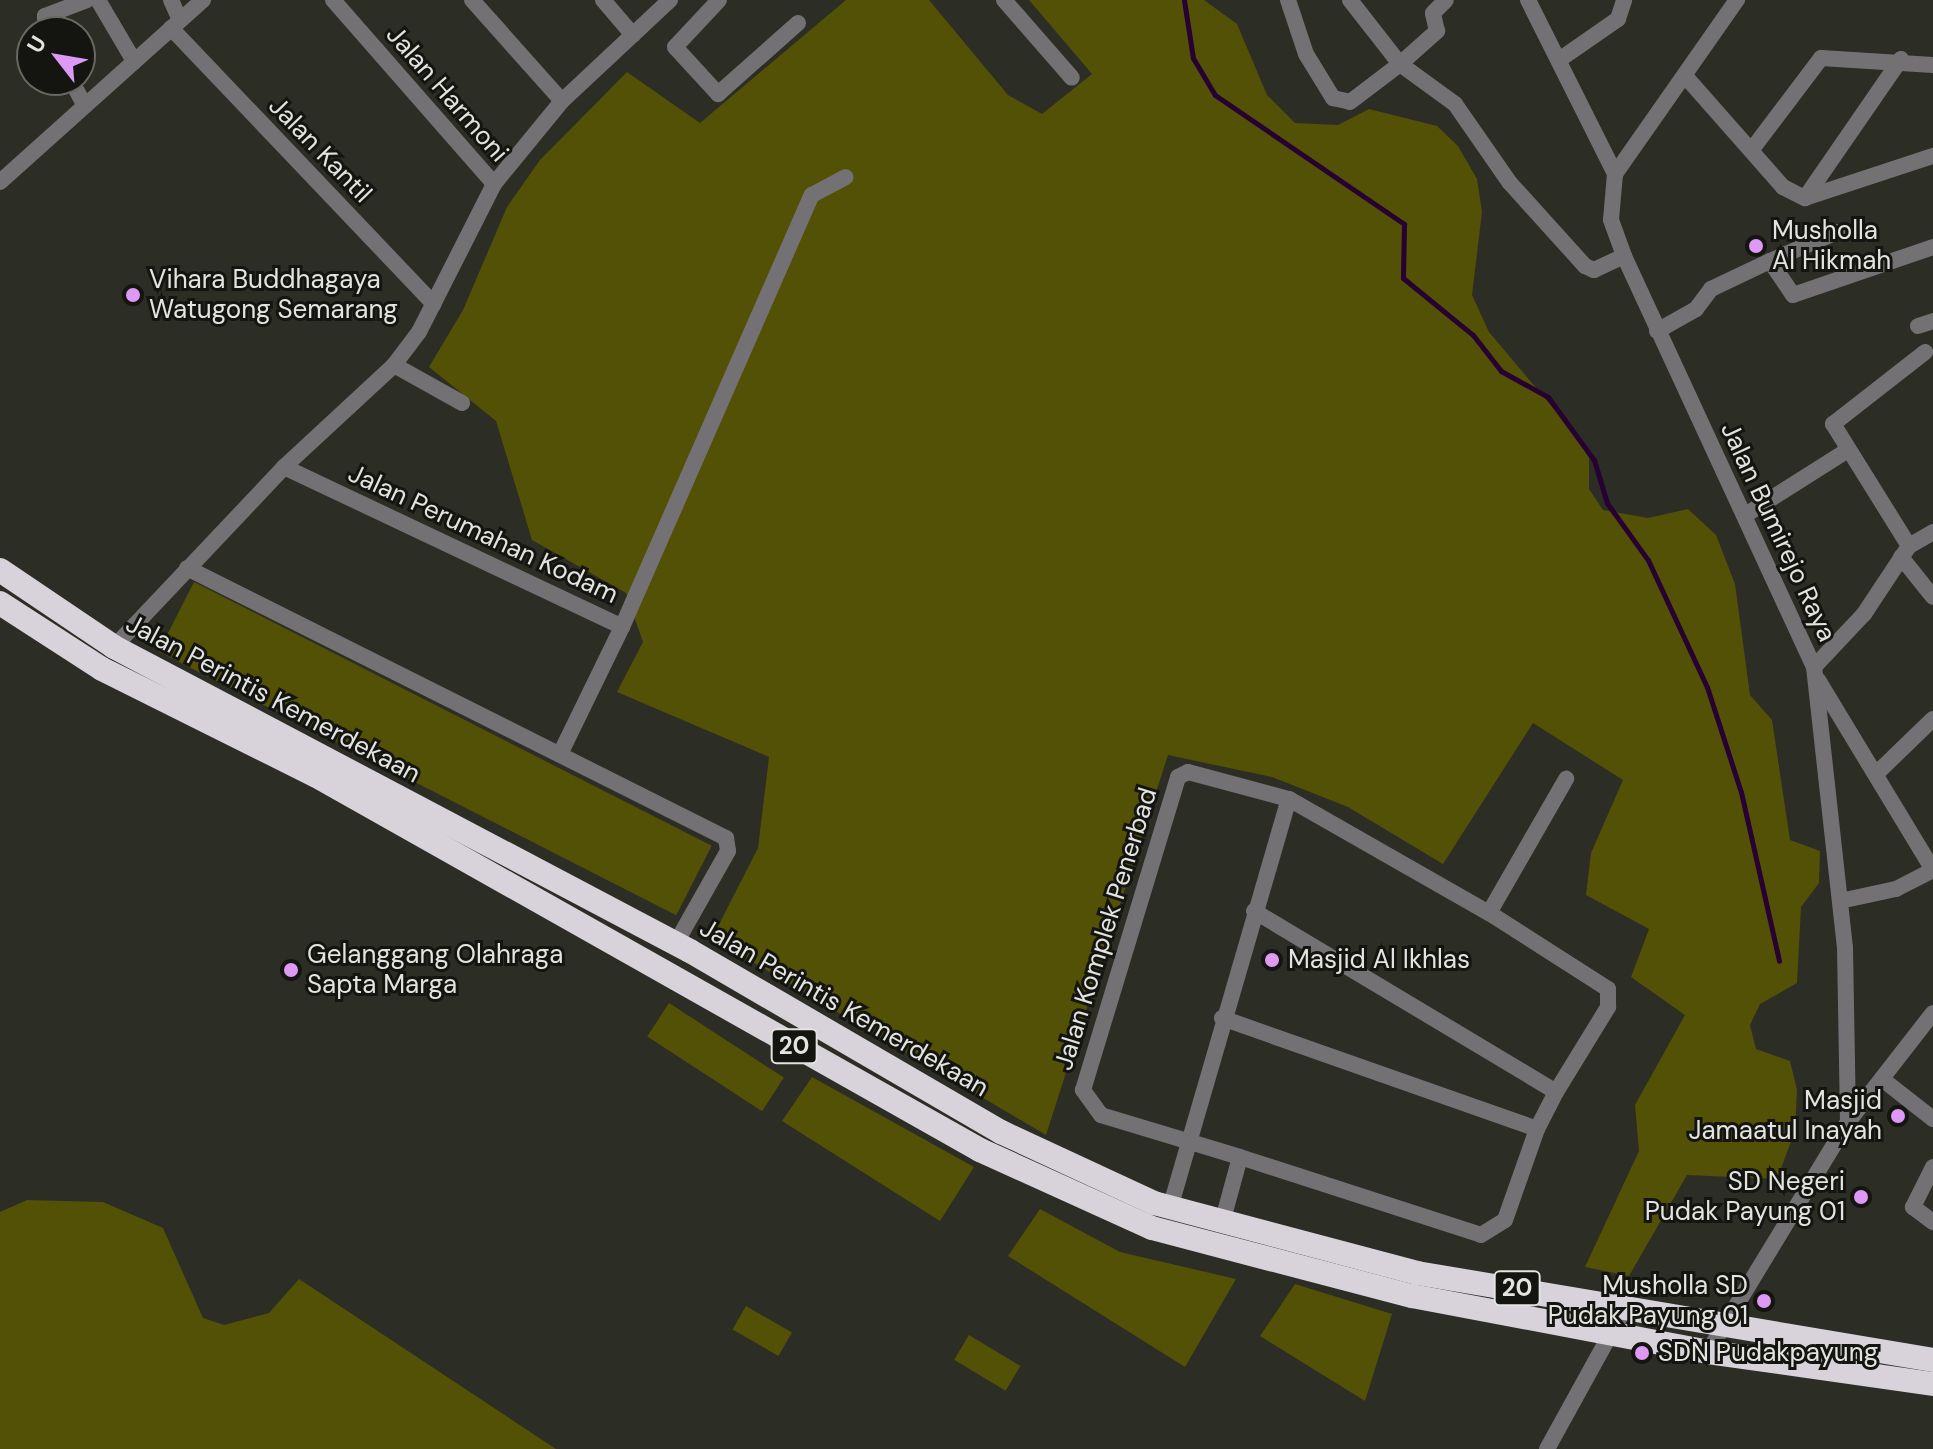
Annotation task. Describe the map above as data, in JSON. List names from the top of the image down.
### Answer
{
  "streets": {
    "highway": ["Jalan Perintis Kemerdekaan", "20"],
    "street": [
      "Jalan Harmoni",
      "Jalan Kantil",
      "Jalan Bumirejo Raya",
      "Jalan Perumahan Kodam",
      "Jalan Komplek Penerbad"
    ]
  },
  "places": [
    "Musholla Al Hikmah",
    "Vihara Buddhagaya Watugong Semarang",
    "Masjid Al Ikhlas",
    "Gelanggang Olahraga Sapta Marga",
    "Masjid Jamaatul Inayah",
    "SD Negeri Pudak Payung 01",
    "Musholla SD Pudak Payung 01",
    "SDN Pudakpayung"
  ],
  "north": "top left"
}
